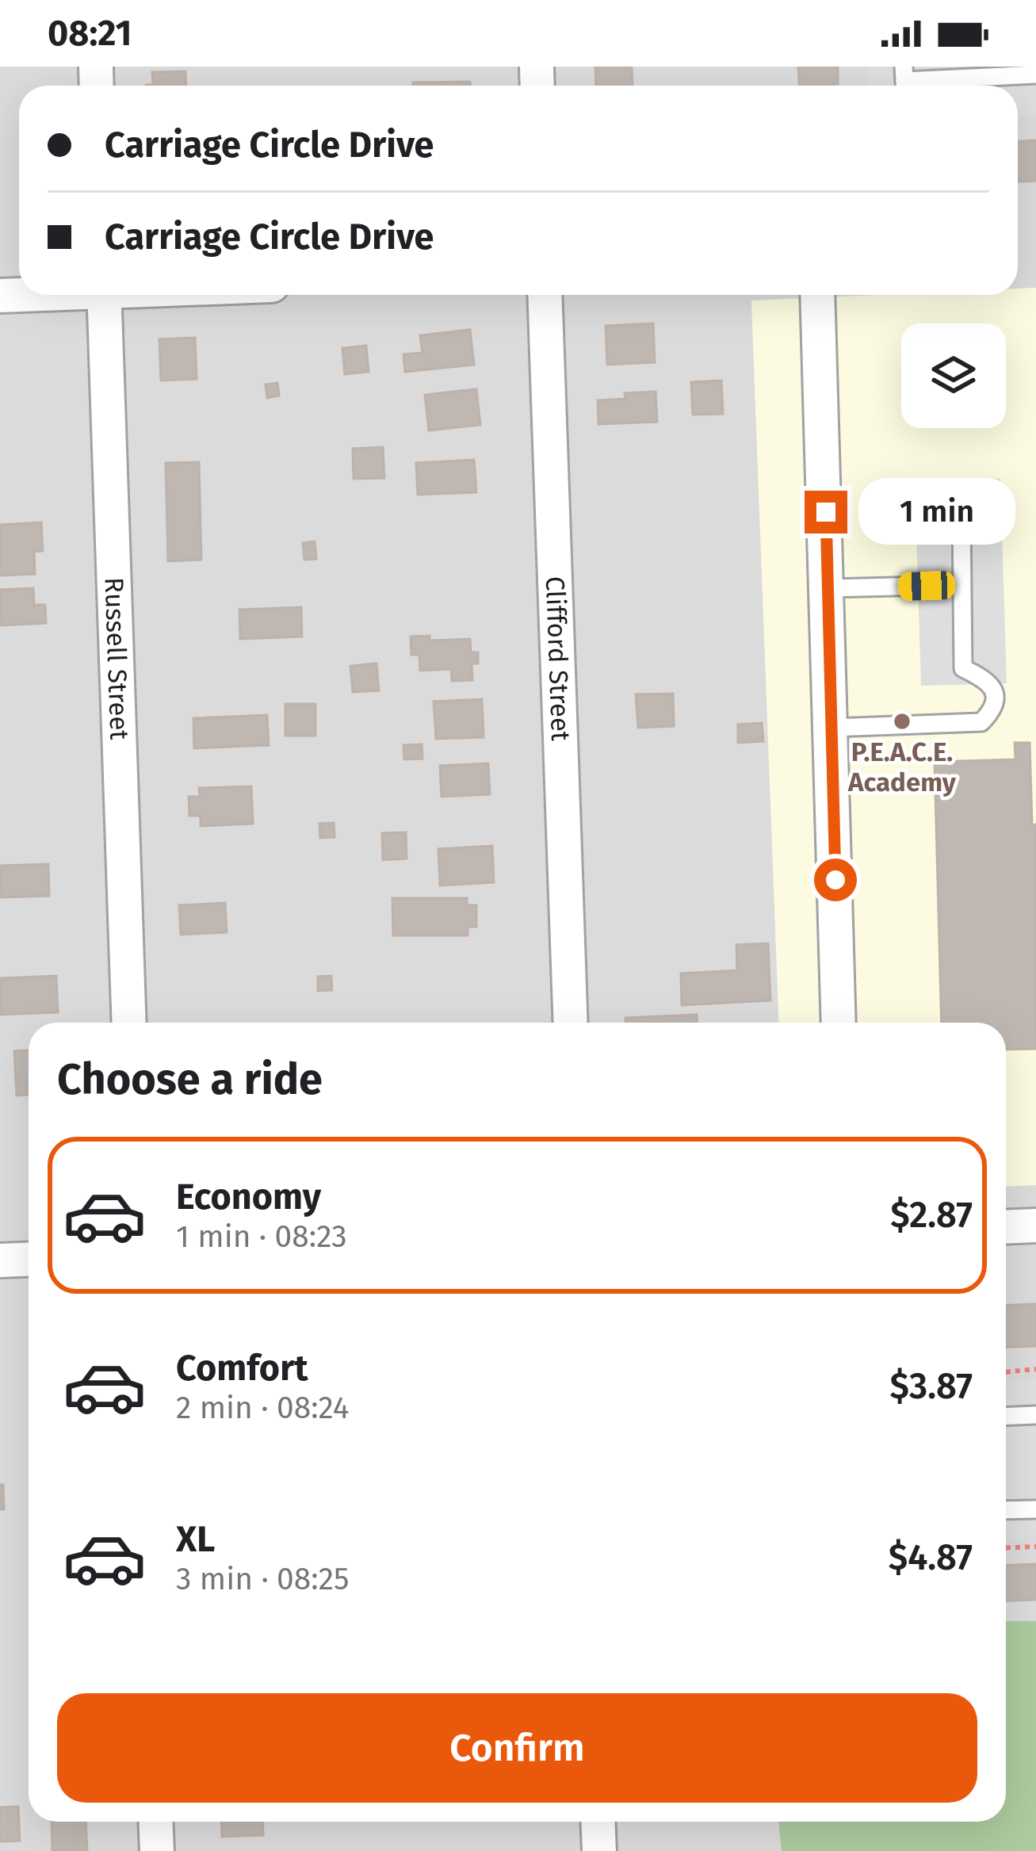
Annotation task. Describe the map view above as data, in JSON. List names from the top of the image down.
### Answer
{
  "streets": {
    "street": ["Russell Street", "Clifford Street"]
  },
  "places": ["P.E.A.C.E. Academy"],
  "page": {
    "status": "08:21",
    "banner": ["Carriage Circle Drive", "Carriage Circle Drive"],
    "bubble": "1 min",
    "heading": "Choose a ride",
    "list": [
      {
        "name": "Economy",
        "note": "1 min · 08:23",
        "value": "$2.87"
      },
      {
        "name": "Comfort",
        "note": "2 min · 08:24",
        "value": "$3.87"
      },
      {
        "name": "XL",
        "note": "3 min · 08:25",
        "value": "$4.87"
      }
    ],
    "buttons": "Confirm"
  }
}
